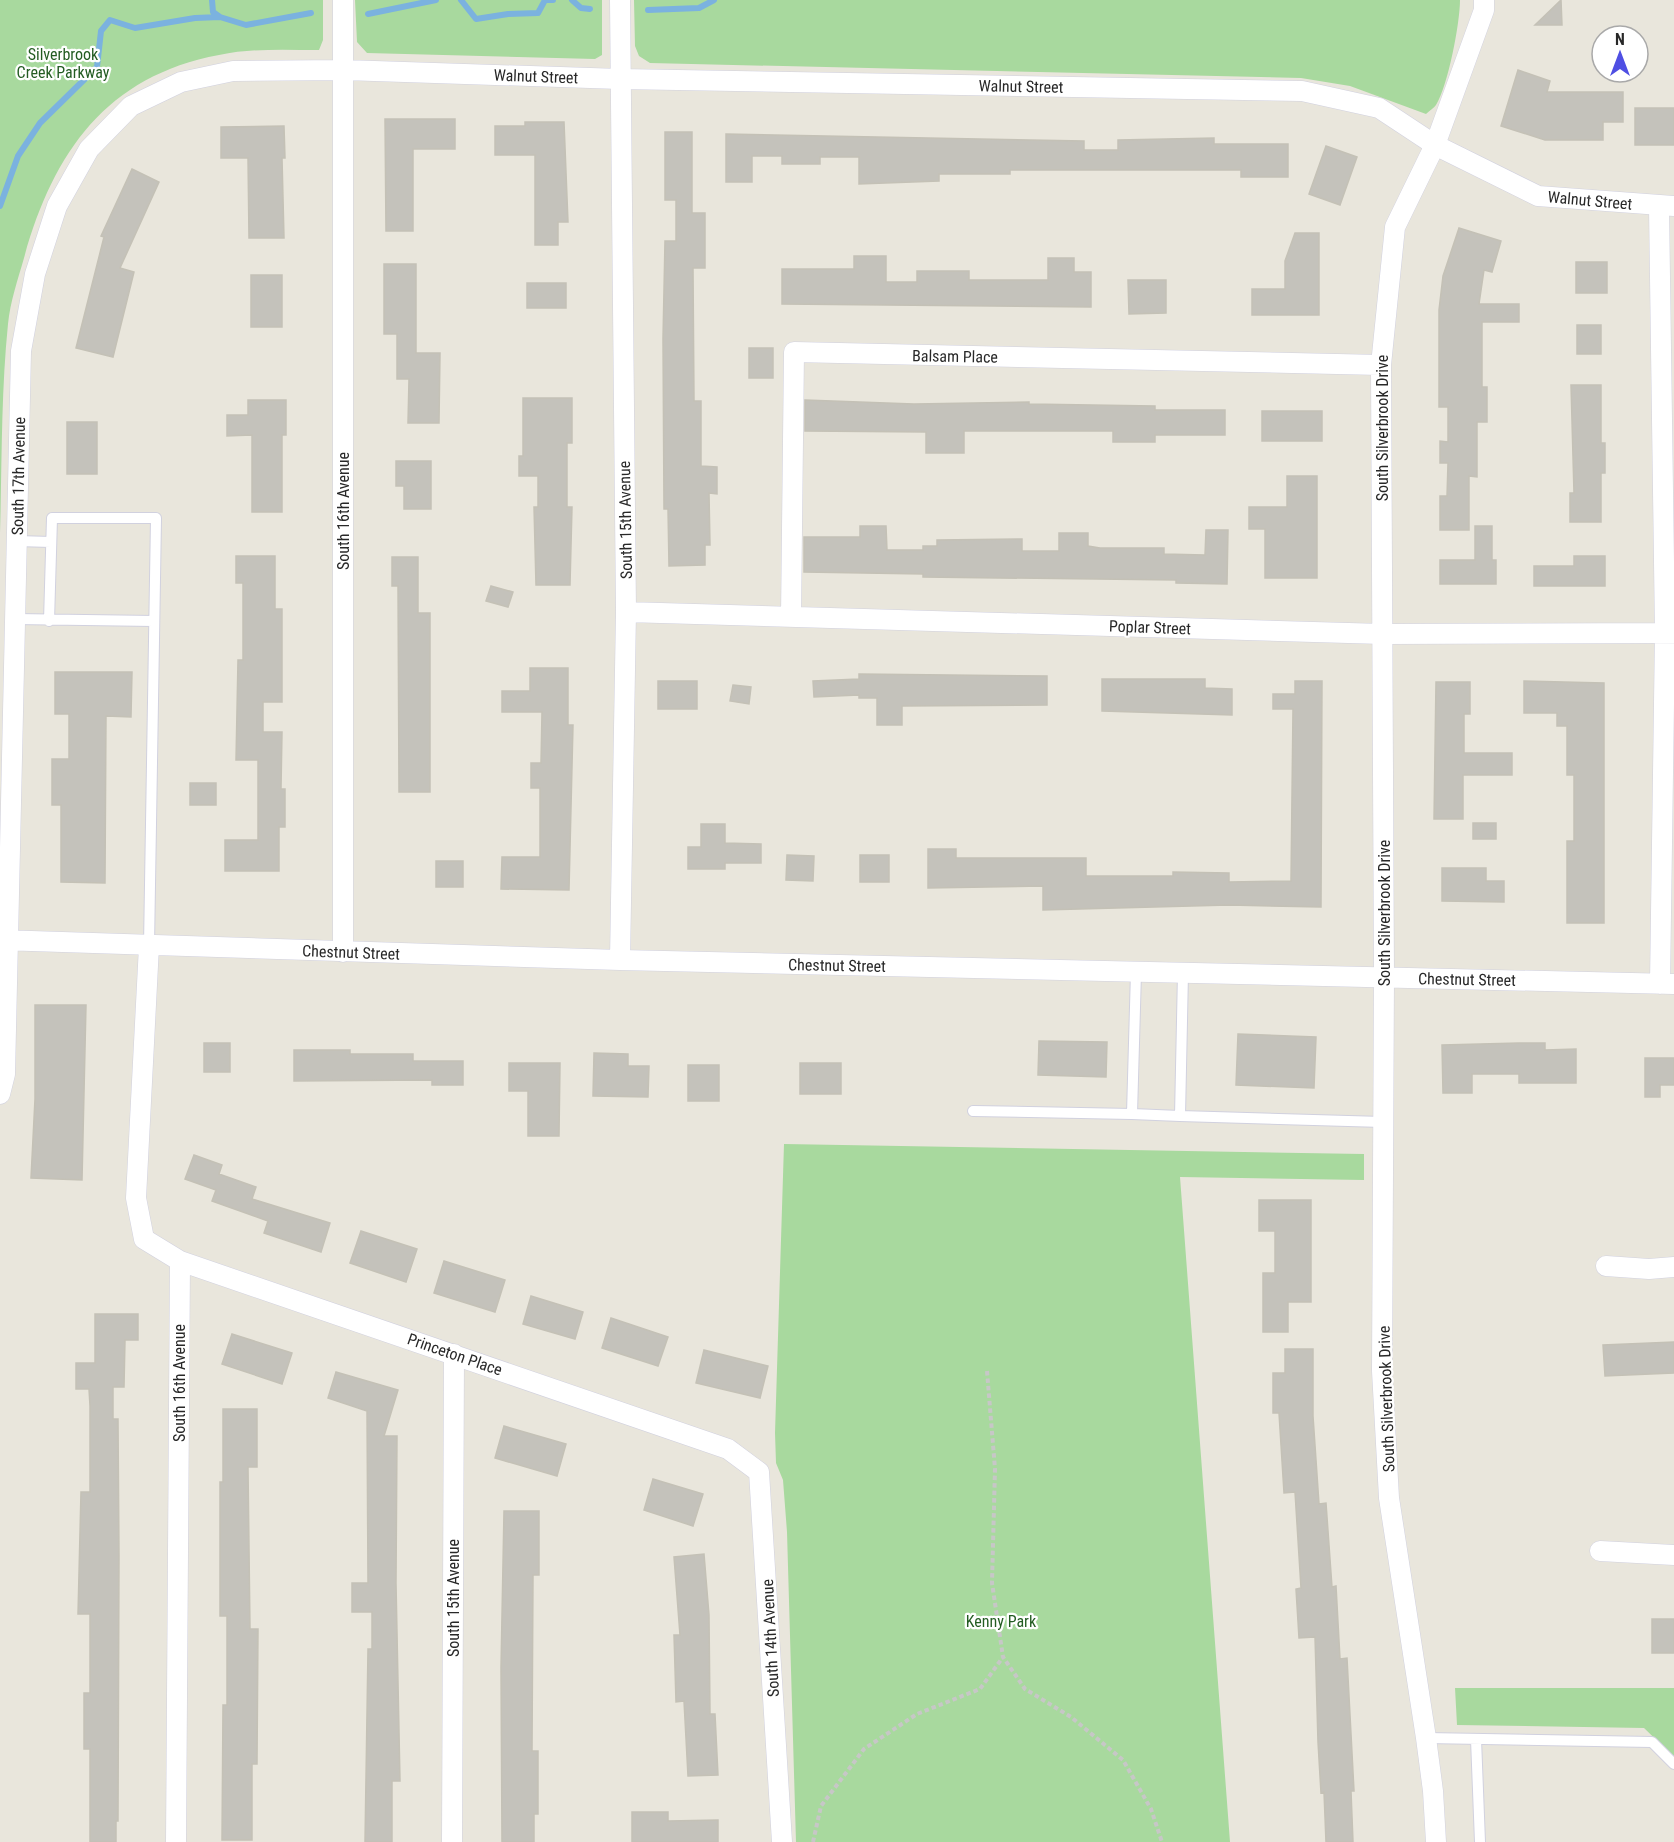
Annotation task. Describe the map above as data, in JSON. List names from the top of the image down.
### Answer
{
  "streets": {
    "street": [
      "Walnut Street",
      "Balsam Place",
      "South Silverbrook Drive",
      "South 17th Avenue",
      "South 16th Avenue",
      "South 15th Avenue",
      "Poplar Street",
      "Chestnut Street",
      "Princeton Place",
      "South 14th Avenue"
    ]
  },
  "crossings": [
    ["Walnut Street", "South Silverbrook Drive"],
    ["Walnut Street", "South 17th Avenue"],
    ["Walnut Street", "South 16th Avenue"],
    ["Walnut Street", "South 15th Avenue"],
    ["Balsam Place", "South Silverbrook Drive"],
    ["Balsam Place", "Poplar Street"],
    ["South Silverbrook Drive", "Poplar Street"],
    ["South Silverbrook Drive", "Chestnut Street"],
    ["South 17th Avenue", "South 16th Avenue"],
    ["South 17th Avenue", "Chestnut Street"],
    ["South 16th Avenue", "Chestnut Street"],
    ["South 16th Avenue", "Princeton Place"],
    ["South 15th Avenue", "Poplar Street"],
    ["South 15th Avenue", "Chestnut Street"],
    ["South 15th Avenue", "Princeton Place"],
    ["Princeton Place", "South 14th Avenue"]
  ],
  "parks": ["Silverbrook Creek Parkway", "Kenny Park"],
  "north": "top"
}
